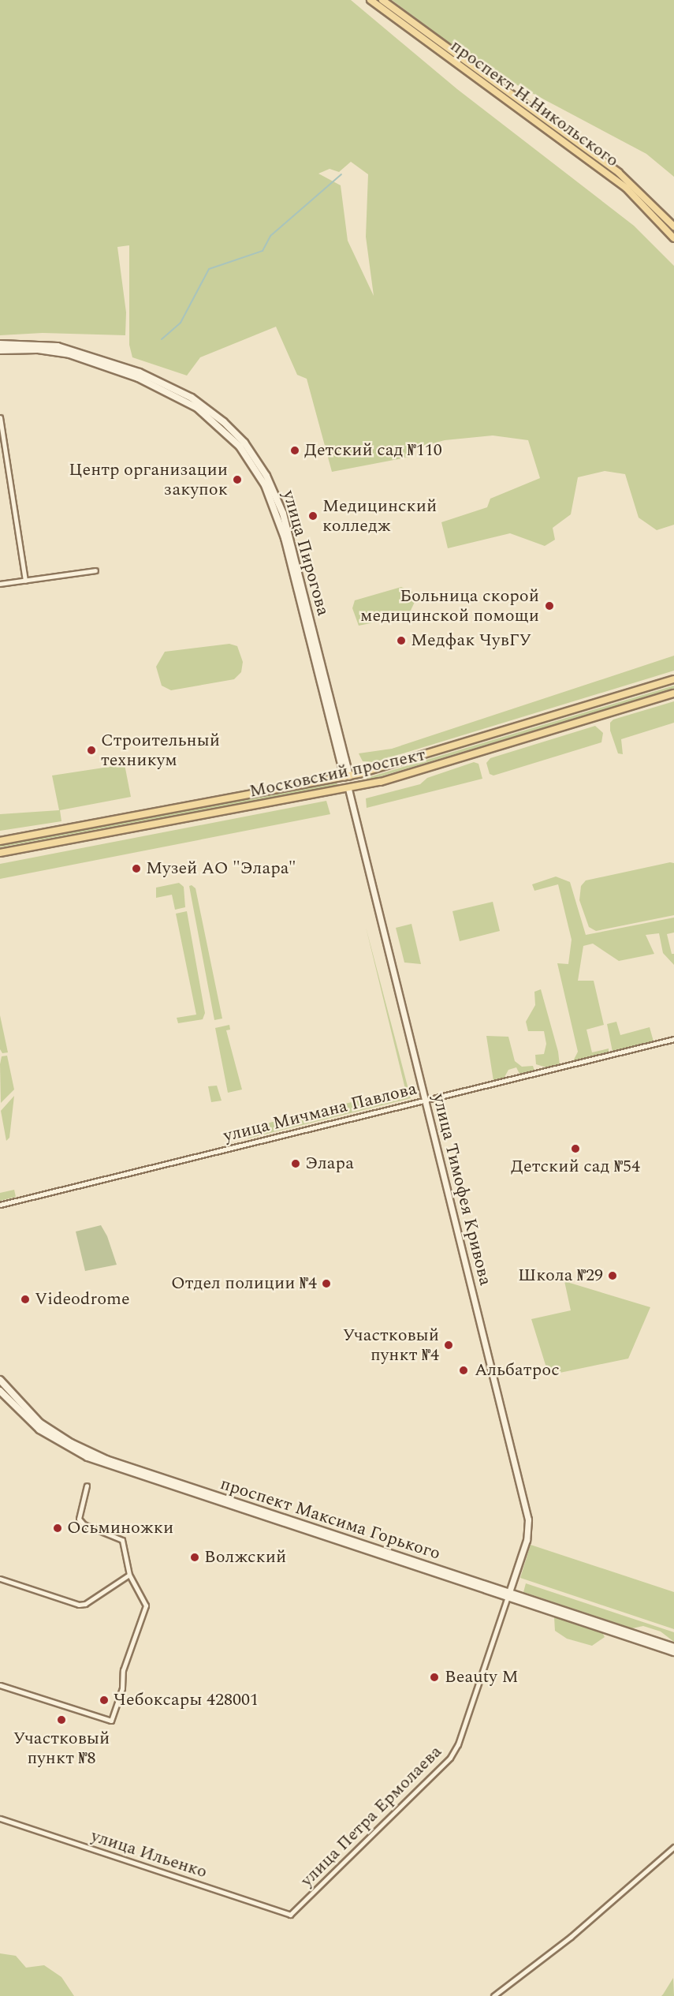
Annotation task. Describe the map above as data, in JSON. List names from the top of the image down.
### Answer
{
  "streets": {
    "main road": [
      "проспект Н.Никольского",
      "улица Пирогова",
      "Московский проспект",
      "проспект Максима Горького"
    ],
    "street": [
      "улица Мичмана Павлова",
      "улица Тимофея Кривова",
      "улица Петра Ермолаева",
      "улица Ильенко"
    ]
  },
  "crossings": [
    ["улица Пирогова", "Московский проспект"],
    ["Московский проспект", "улица Тимофея Кривова"],
    ["улица Мичмана Павлова", "улица Тимофея Кривова"],
    ["улица Тимофея Кривова", "проспект Максима Горького"],
    ["улица Тимофея Кривова", "улица Петра Ермолаева"],
    ["проспект Максима Горького", "улица Петра Ермолаева"],
    ["улица Петра Ермолаева", "улица Ильенко"]
  ],
  "places": [
    "Детский сад №110",
    "Центр организации закупок",
    "Медицинский колледж",
    "Больница скорой медицинской помощи",
    "Медфак ЧувГУ",
    "Строительный техникум",
    "Музей АО \"Элара\"",
    "Детский сад №54",
    "Элара",
    "Школа №29",
    "Отдел полиции №4",
    "Videodrome",
    "Участковый пункт №4",
    "Альбатрос",
    "Осьминожки",
    "Волжский",
    "Beauty M",
    "Чебоксары 428001",
    "Участковый пункт №8"
  ]
}
